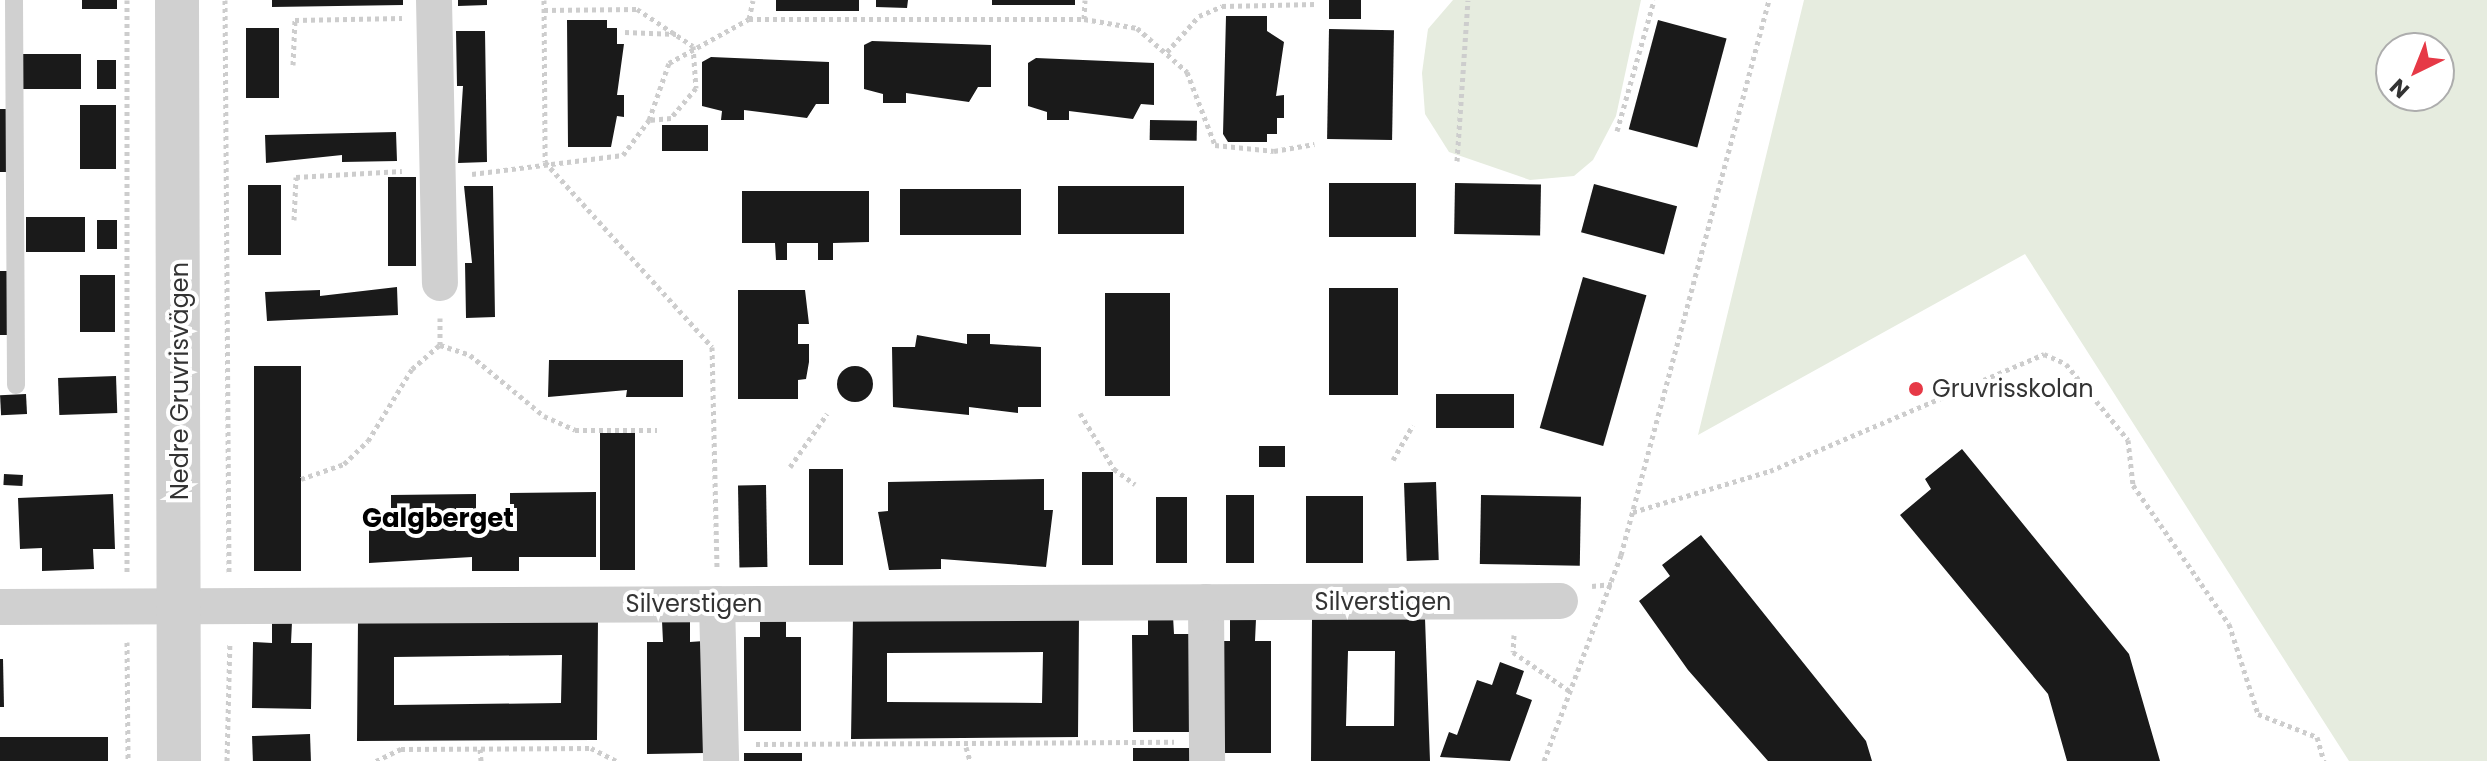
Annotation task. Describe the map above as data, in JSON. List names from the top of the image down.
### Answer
{
  "streets": {
    "street": ["Nedre Gruvrisvägen", "Silverstigen"]
  },
  "crossings": [
    ["Nedre Gruvrisvägen", "Silverstigen"]
  ],
  "districts": ["Galgberget"],
  "places": ["Gruvrisskolan"],
  "north": "bottom left"
}
